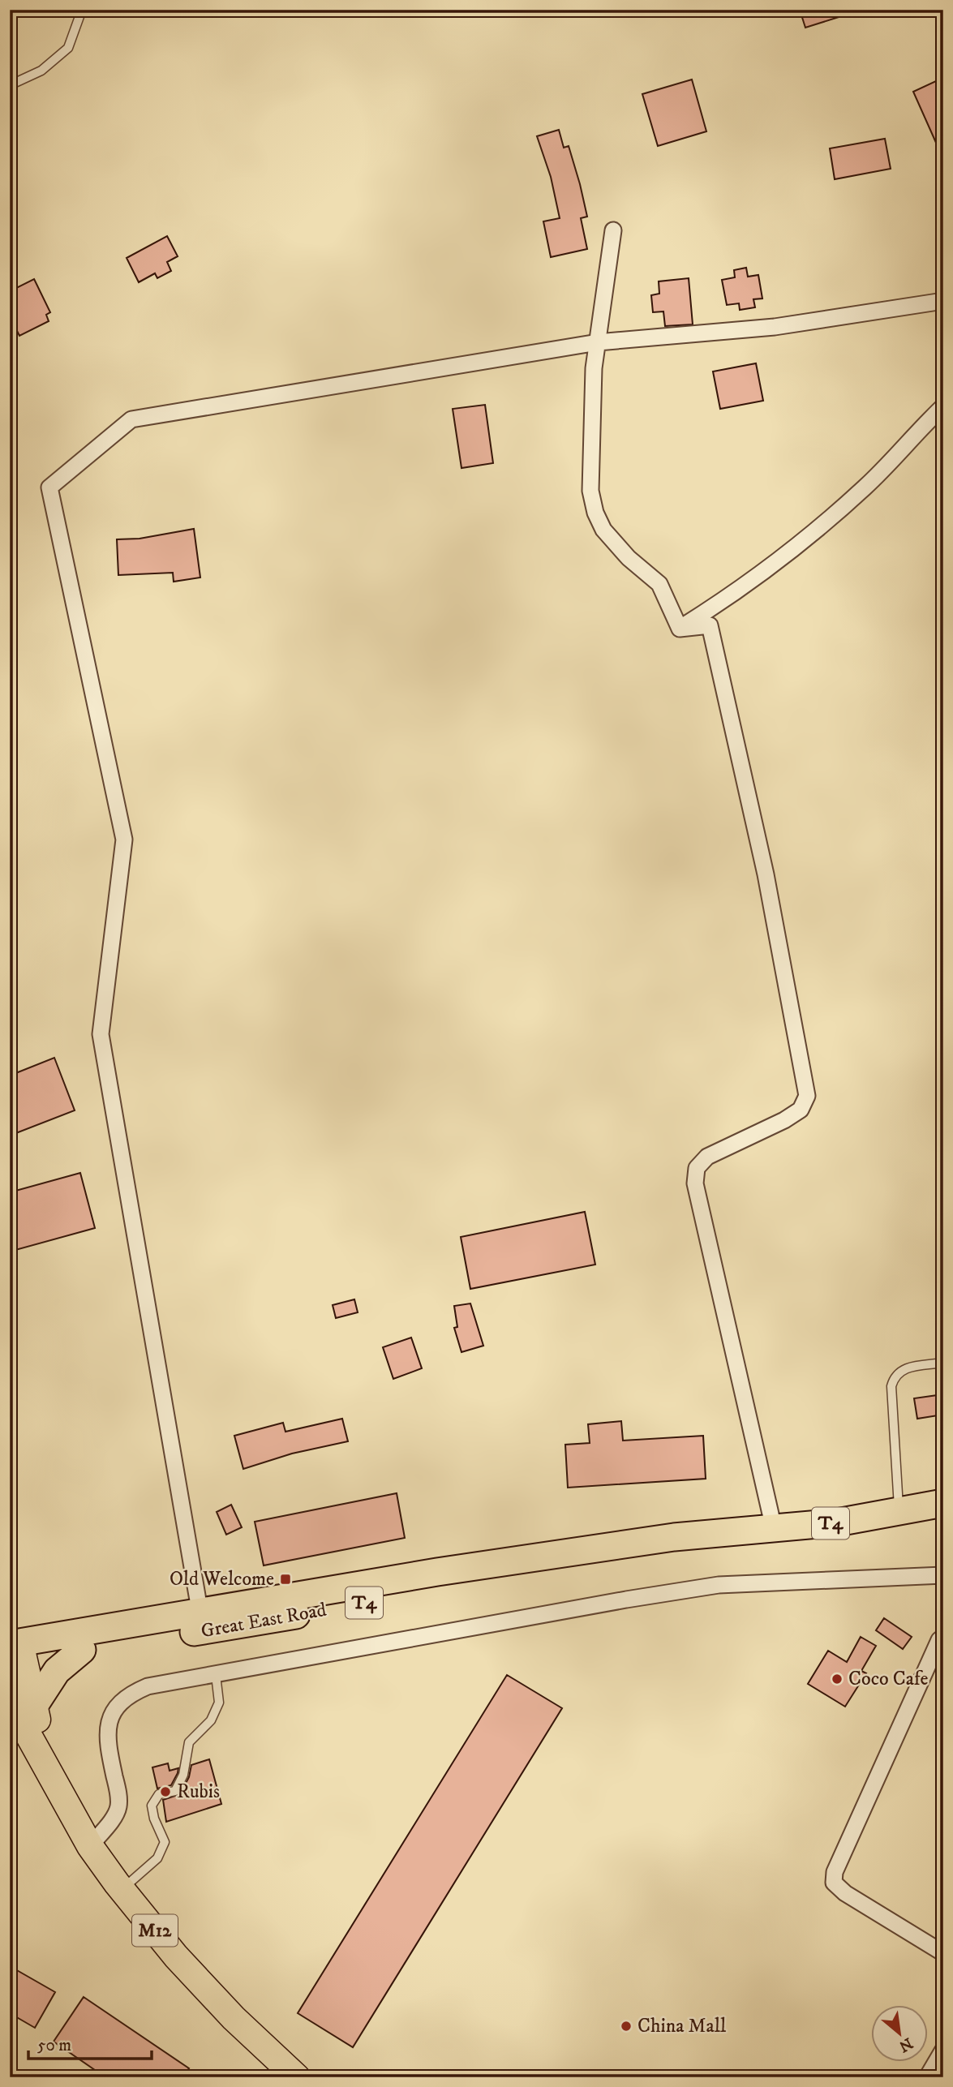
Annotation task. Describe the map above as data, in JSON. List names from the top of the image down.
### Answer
{
  "streets": {
    "highway": ["T4", "Great East Road"],
    "main road": ["M12"]
  },
  "crossings": [
    ["Great East Road", "M12"]
  ],
  "places": {
    "transit": ["Old Welcome"],
    "other": ["Coco Cafe", "Rubis", "China Mall"]
  },
  "scale_bar": "50 m",
  "north": "bottom right"
}
